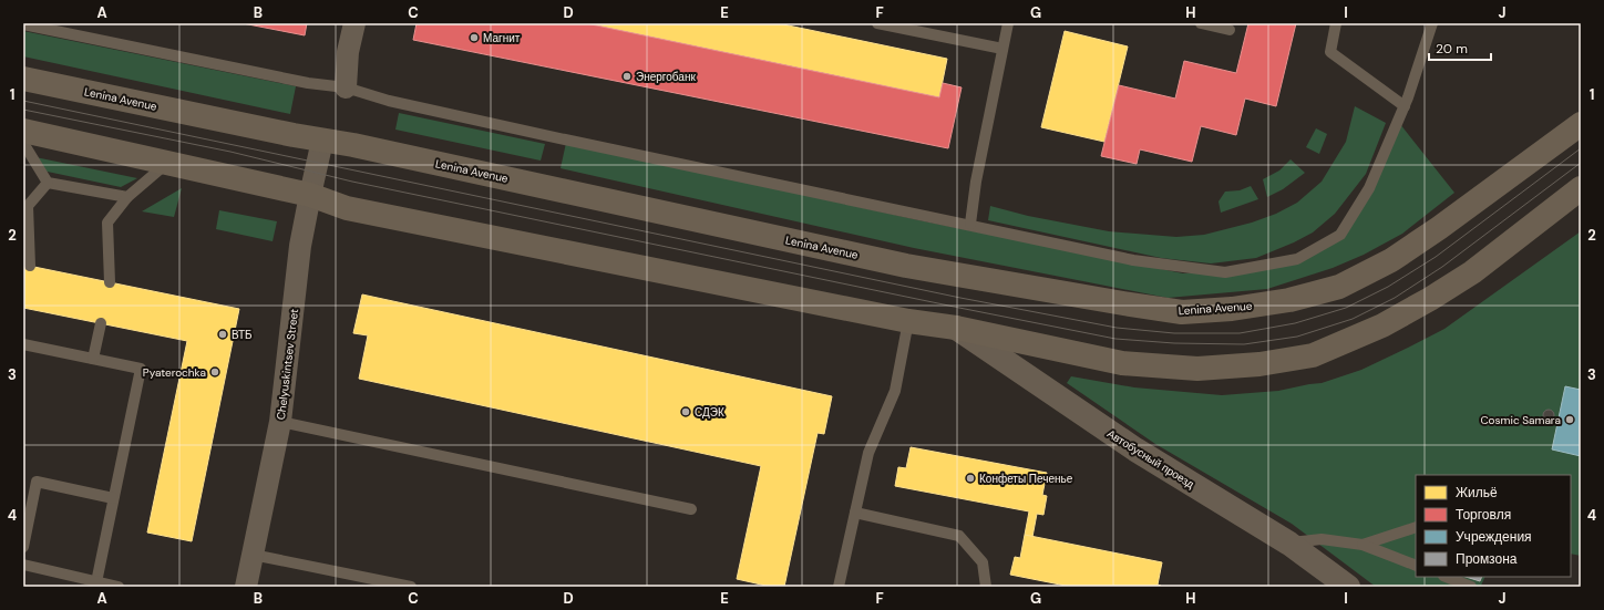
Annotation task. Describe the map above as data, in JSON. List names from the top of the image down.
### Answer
{
  "streets": {
    "main road": ["Lenina Avenue"],
    "street": ["Chelyuskintsev Street", "Автобусный проезд"]
  },
  "crossings": [
    ["Lenina Avenue", "Chelyuskintsev Street"]
  ],
  "places": [
    "Магнит",
    "Энергобанк",
    "ВТБ",
    "Pyaterochka",
    "СДЭК",
    "Cosmic Samara",
    "Конфеты Печенье"
  ],
  "legend": [
    "Жильё",
    "Торговля",
    "Учреждения",
    "Промзона"
  ],
  "scale_bar": "20 m",
  "grid": {
    "columns": [
      "A",
      "B",
      "C",
      "D",
      "E",
      "F",
      "G",
      "H",
      "I",
      "J"
    ],
    "rows": [
      "1",
      "2",
      "3",
      "4"
    ]
  }
}
